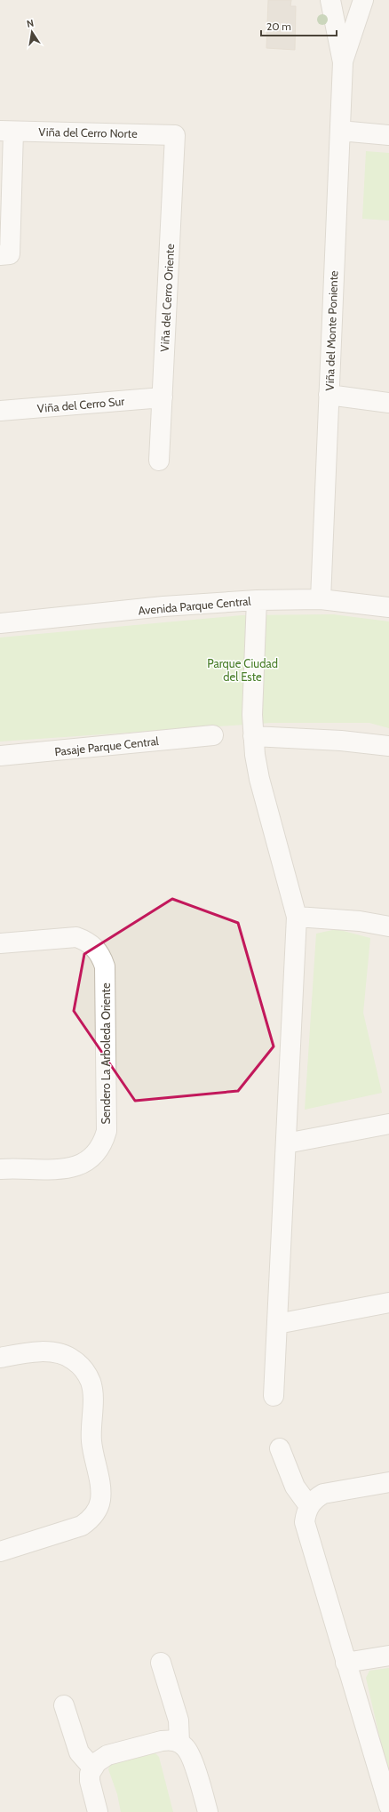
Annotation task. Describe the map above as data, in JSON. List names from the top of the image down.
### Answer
{
  "streets": {
    "street": [
      "Viña del Cerro Norte",
      "Viña del Cerro Oriente",
      "Viña del Monte Poniente",
      "Viña del Cerro Sur",
      "Avenida Parque Central",
      "Pasaje Parque Central",
      "Sendero La Arboleda Oriente"
    ]
  },
  "crossings": [
    ["Viña del Cerro Norte", "Viña del Cerro Oriente"],
    ["Viña del Cerro Oriente", "Viña del Cerro Sur"],
    ["Viña del Monte Poniente", "Avenida Parque Central"]
  ],
  "parks": ["Parque Ciudad del Este"],
  "scale_bar": "20 m",
  "north": "top"
}
